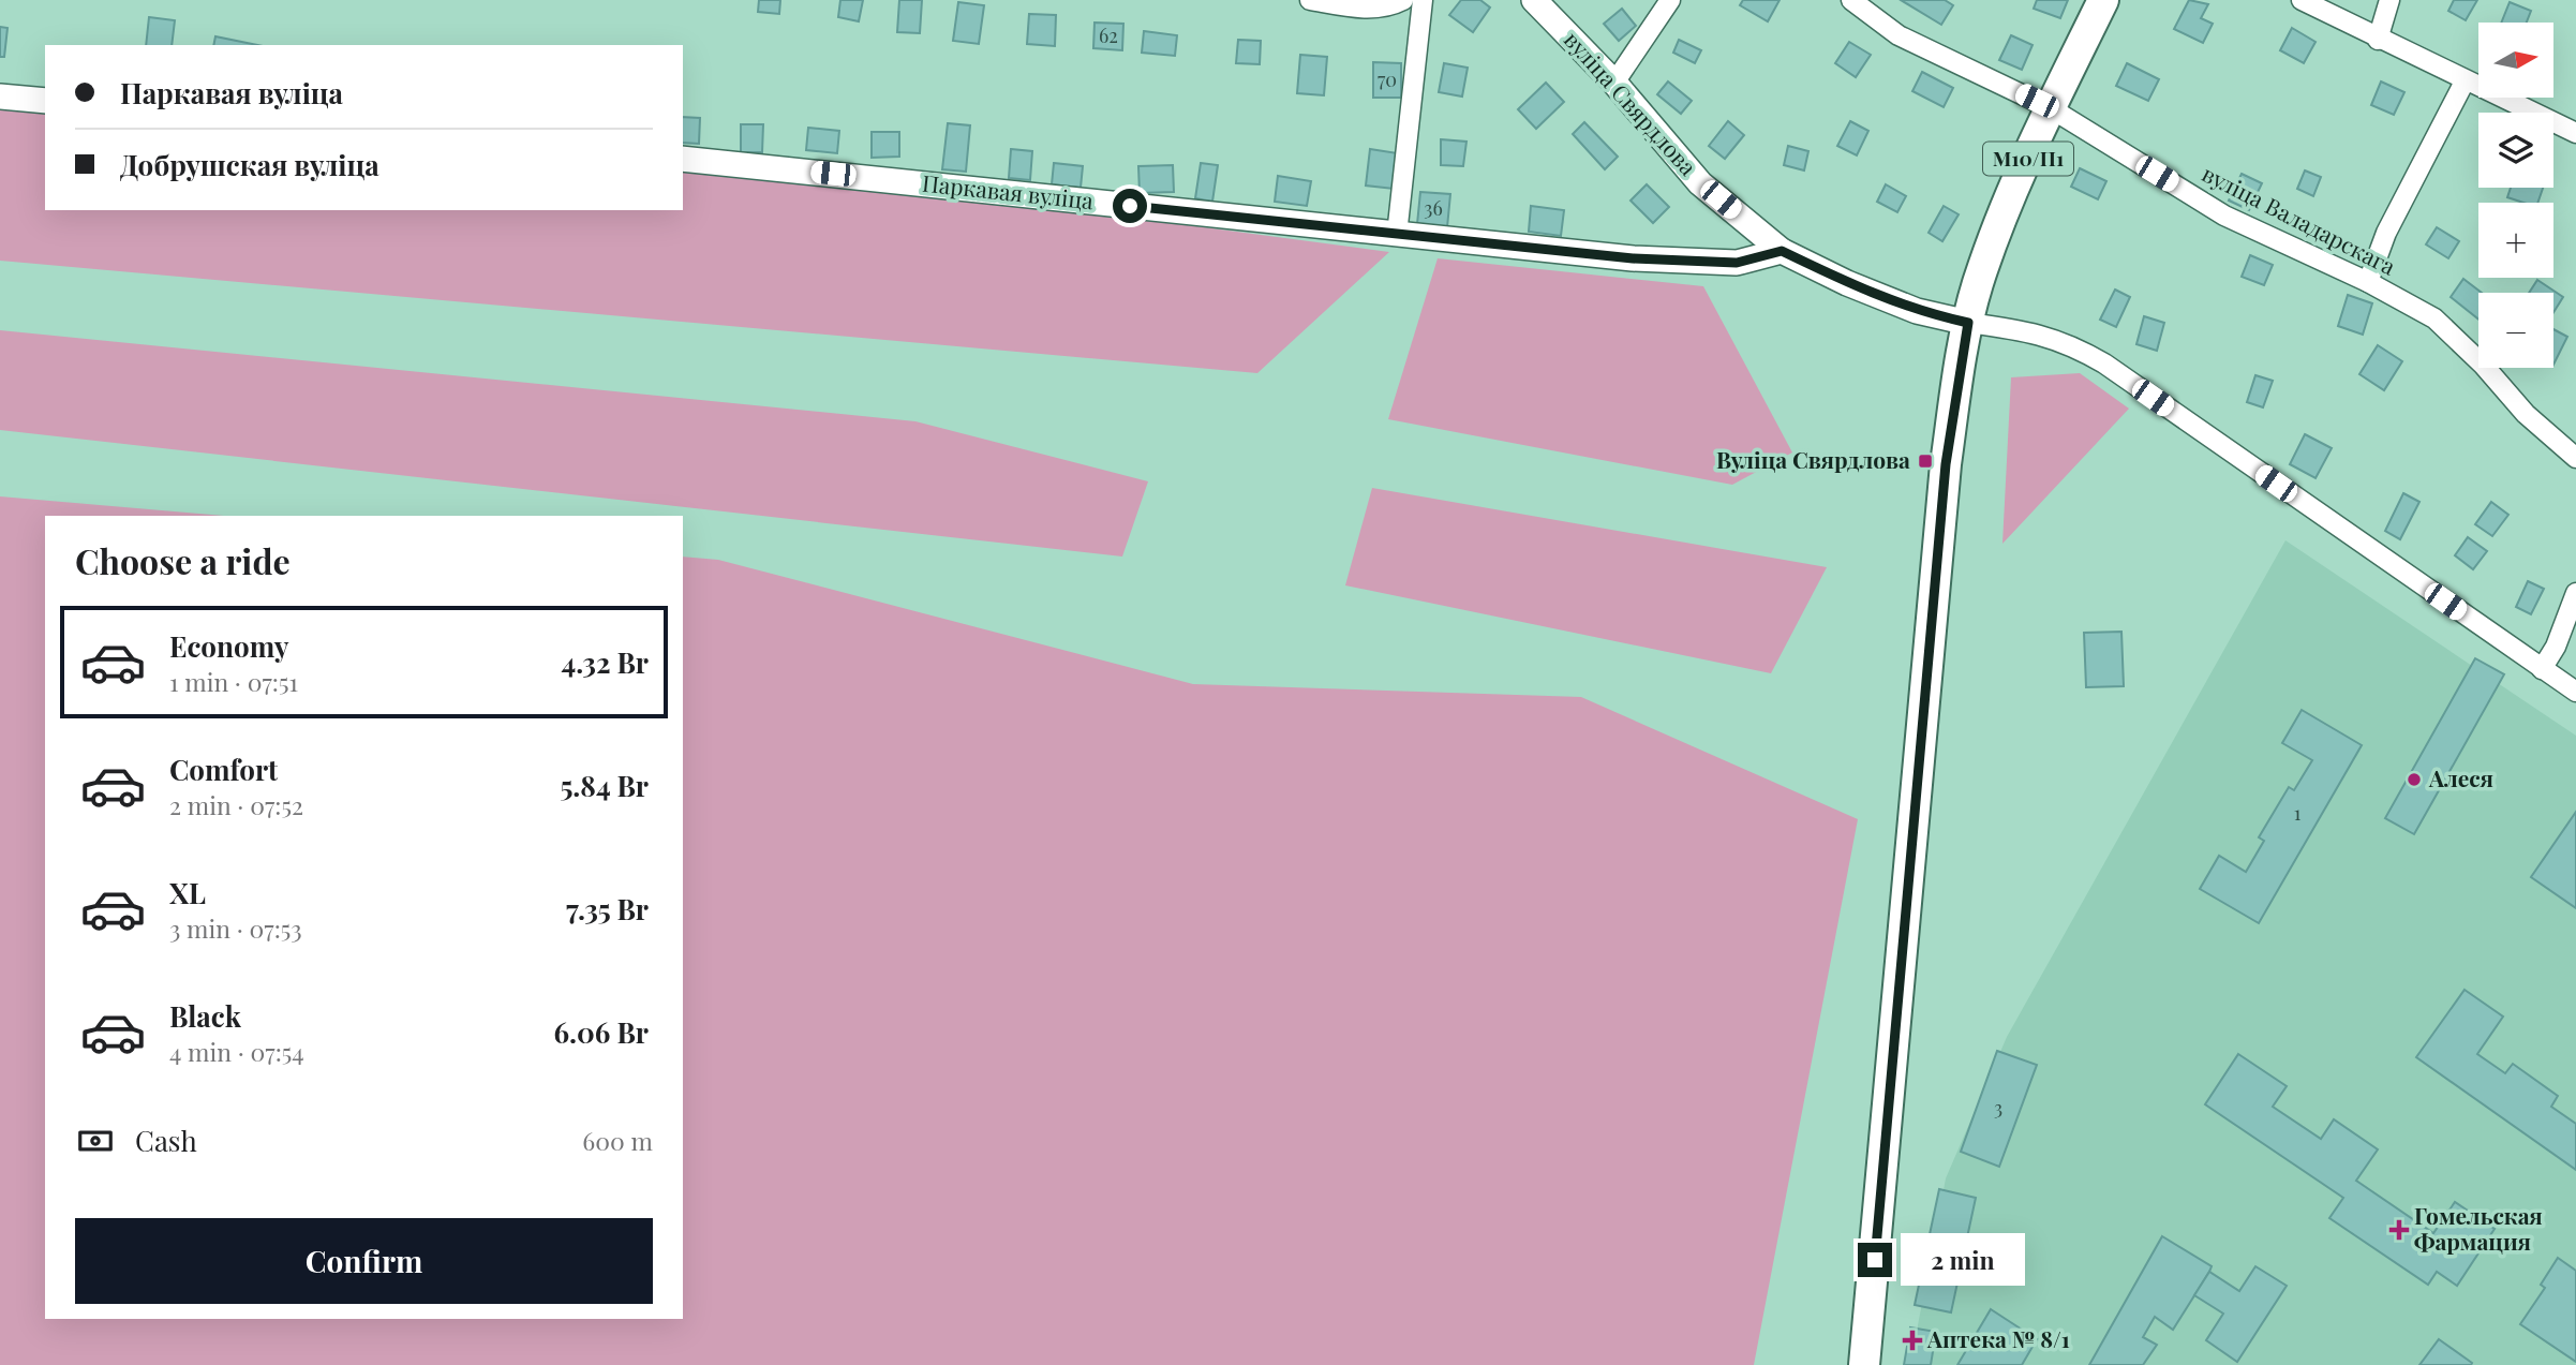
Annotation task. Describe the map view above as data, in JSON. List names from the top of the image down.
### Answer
{
  "streets": {
    "main road": ["М10/П1"],
    "street": ["вуліца Свярдлова", "Паркавая вуліца", "вуліца Валадарскага"]
  },
  "crossings": [
    ["вуліца Свярдлова", "М10/П1"],
    ["вуліца Свярдлова", "Паркавая вуліца"],
    ["М10/П1", "вуліца Валадарскага"]
  ],
  "places": {
    "transit": ["Вуліца Свярдлова"],
    "other": ["Алеся"],
    "health": ["Гомельская Фармация", "Аптека № 8/1"]
  },
  "house_numbers": [
    "62",
    "70",
    "36",
    "1",
    "3"
  ],
  "north": "right",
  "page": {
    "map_buttons": ["+", "−"],
    "banner": ["Паркавая вуліца", "Добрушская вуліца"],
    "heading": "Choose a ride",
    "list": [
      {
        "name": "Economy",
        "note": "1 min · 07:51",
        "value": "4.32 Br"
      },
      {
        "name": "Comfort",
        "note": "2 min · 07:52",
        "value": "5.84 Br"
      },
      {
        "name": "XL",
        "note": "3 min · 07:53",
        "value": "7.35 Br"
      },
      {
        "name": "Black",
        "note": "4 min · 07:54",
        "value": "6.06 Br"
      }
    ],
    "pay": ["Cash", "600 m"],
    "buttons": "Confirm",
    "bubble": "2 min"
  }
}
